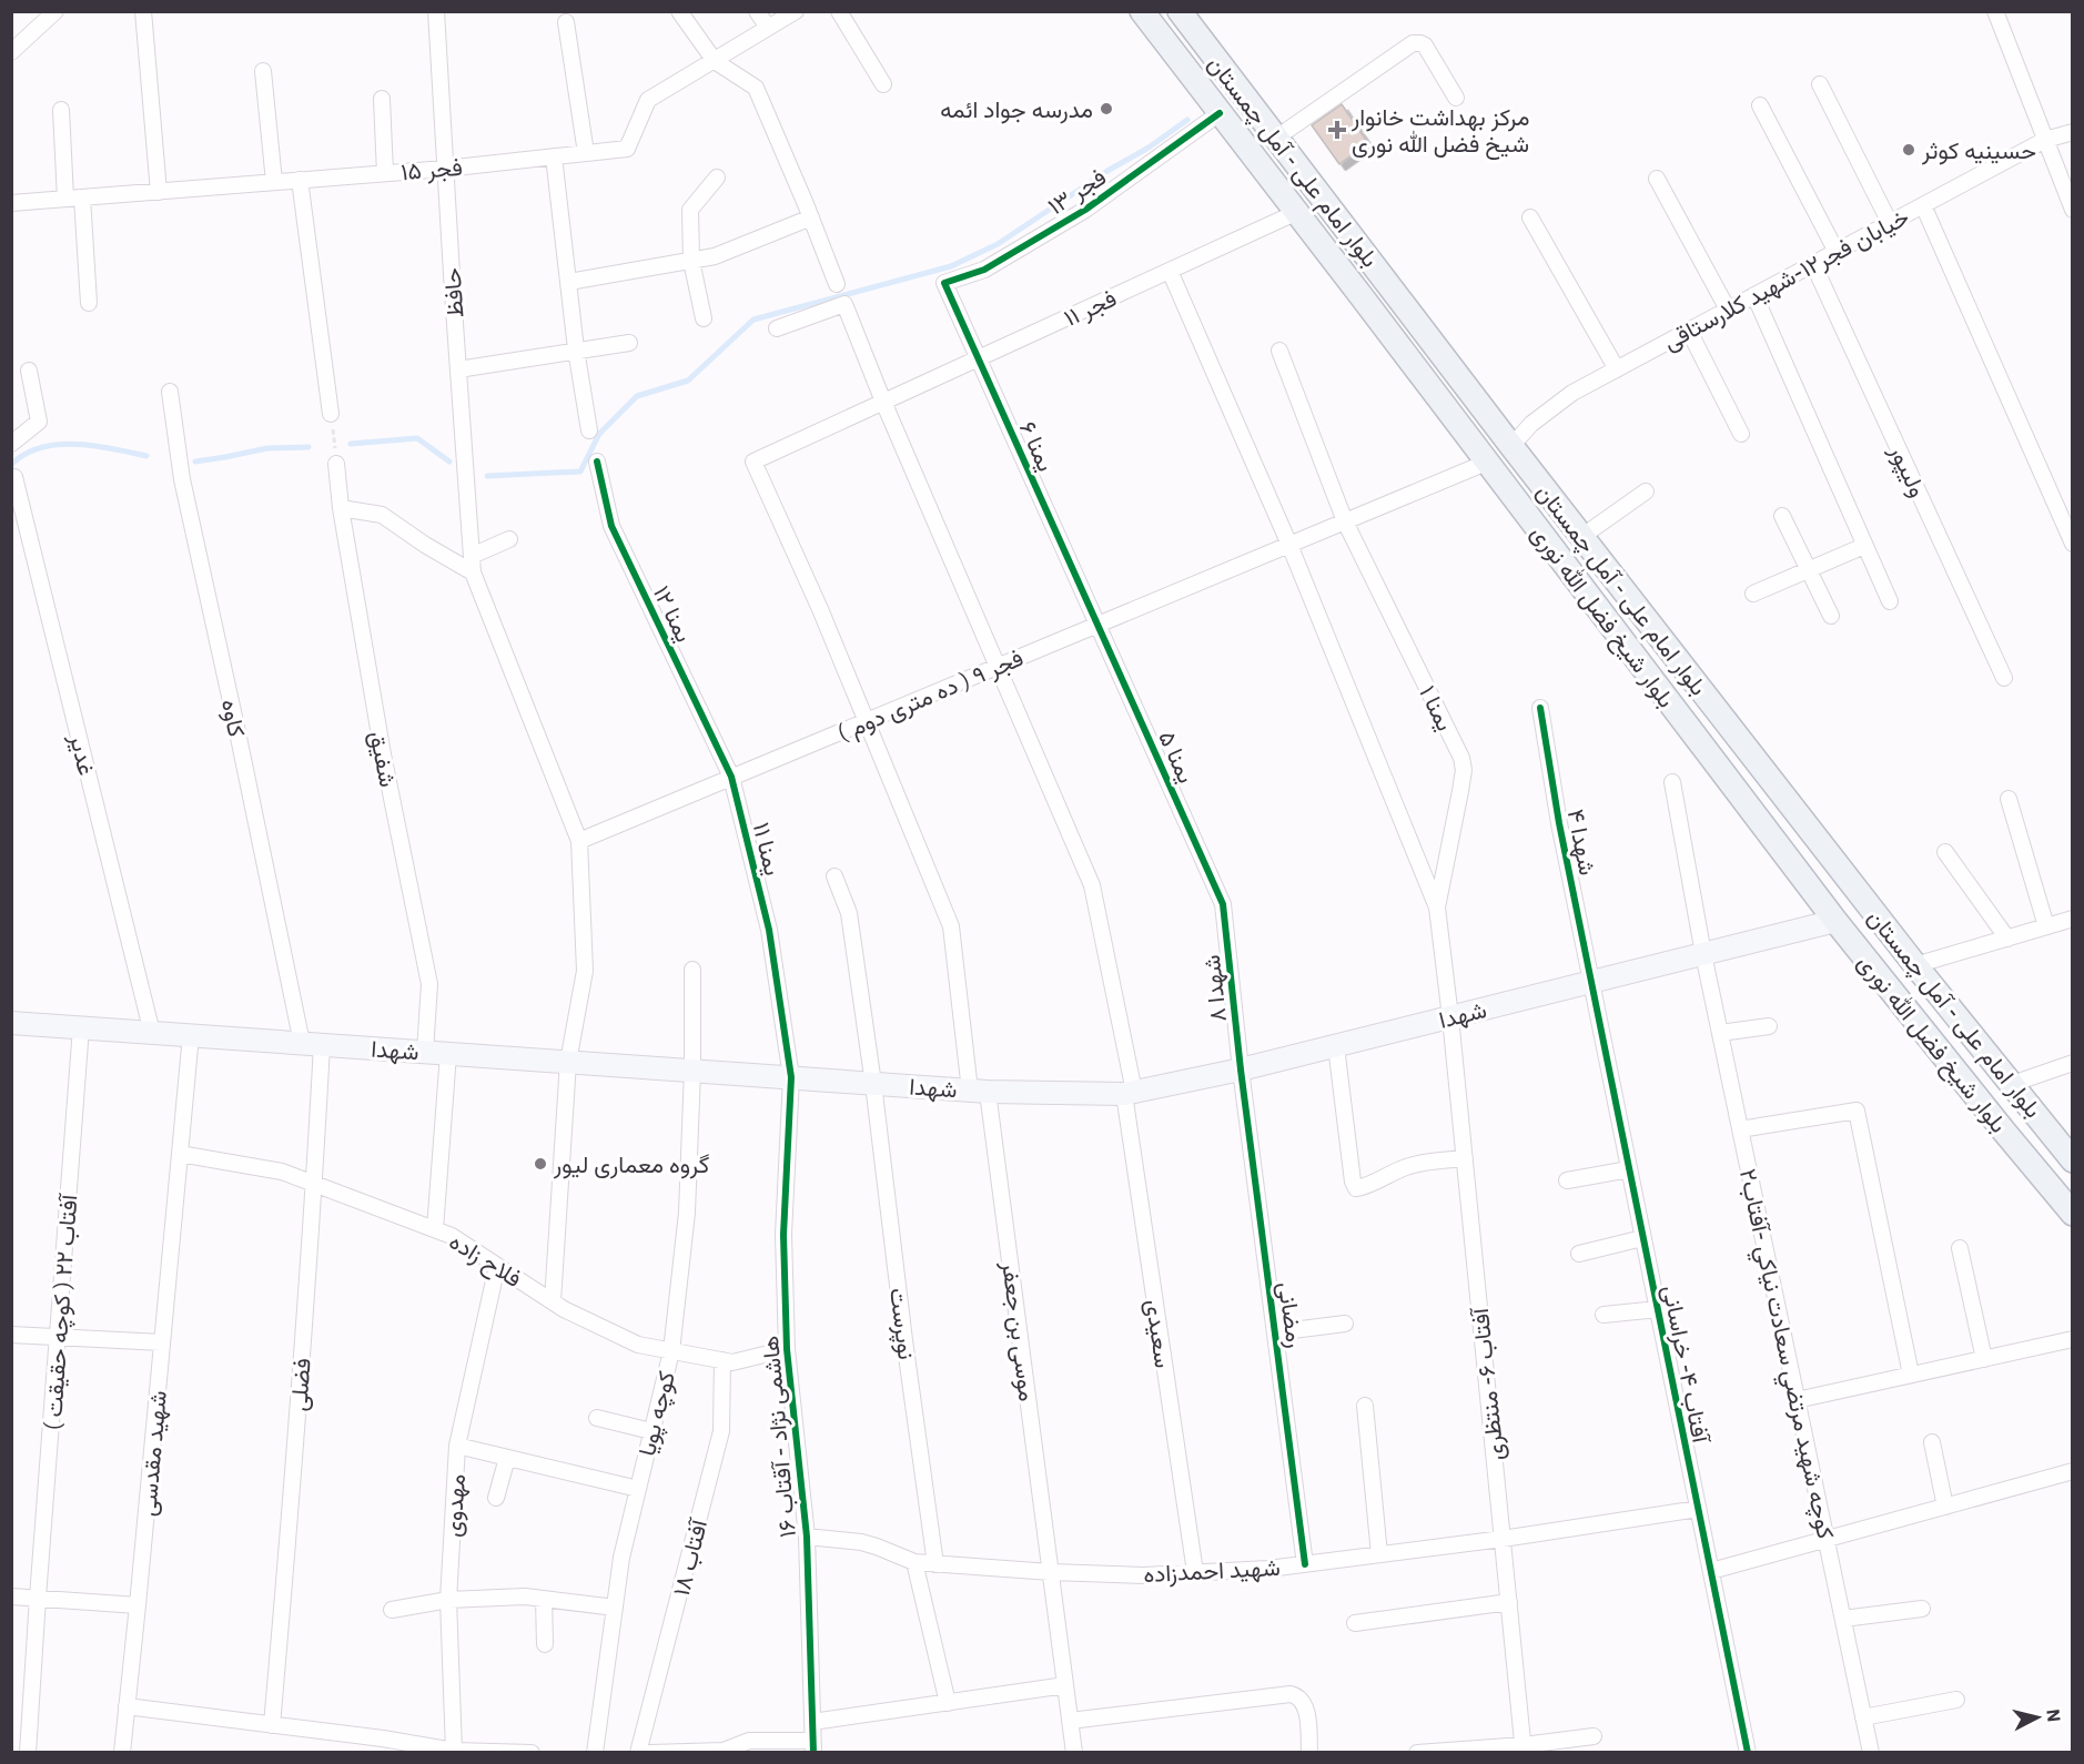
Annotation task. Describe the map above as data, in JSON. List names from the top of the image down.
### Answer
{
  "streets": {
    "main road": ["بلوار امام علی - آمل چمستان", "بلوار شیخ فضل الله نوری", "شهدا"],
    "street": [
      "فجر ۱۵",
      "فجر ۱۳",
      "خيابان فجر۱۲-شهيد كلارستاقی",
      "حافظ",
      "فجر ۱۱",
      "یمنا ۶",
      "ولیپور",
      "یمنا ۱۲",
      "فجر ۹ ( ده متری دوم )",
      "یمنا ۱",
      "کاوه",
      "غدیر",
      "یمنا ۵",
      "شفیق",
      "شهدا ۴",
      "یمنا ۱۱",
      "شهدا ۸",
      "فلاح زاده",
      "آفتاب ۲۲ ( کوچه حقیقت )",
      "رمضانی",
      "نوپرست",
      "موسی بن جعفر",
      "سعیدی",
      "كوچه شهيد مرتضي سعادت نياكي -آفتاب۲",
      "آفتاب ۴- خراسانی",
      "فضلی",
      "آفتاب ۶- منتظری",
      "کوچه پویا",
      "هاشمی نژاد - آقتاب ۱۶",
      "شهید مقدسی",
      "مهدوی",
      "آفتاب ۱۸",
      "شهید احمدزاده"
    ]
  },
  "crossings": [
    ["بلوار امام علی - آمل چمستان", "خيابان فجر۱۲-شهيد كلارستاقی"],
    ["فجر ۱۵", "حافظ"],
    ["فجر ۱۳", "یمنا ۶"],
    ["فجر ۱۳", "بلوار شیخ فضل الله نوری"],
    ["خيابان فجر۱۲-شهيد كلارستاقی", "ولیپور"],
    ["حافظ", "فجر ۹ ( ده متری دوم )"],
    ["فجر ۱۱", "یمنا ۶"],
    ["فجر ۱۱", "بلوار شیخ فضل الله نوری"],
    ["فجر ۱۱", "موسی بن جعفر"],
    ["فجر ۱۱", "سعیدی"],
    ["یمنا ۶", "فجر ۹ ( ده متری دوم )"],
    ["یمنا ۶", "یمنا ۵"],
    ["یمنا ۱۲", "فجر ۹ ( ده متری دوم )"],
    ["یمنا ۱۲", "یمنا ۱۱"],
    ["بلوار شیخ فضل الله نوری", "فجر ۹ ( ده متری دوم )"],
    ["بلوار شیخ فضل الله نوری", "شهدا"],
    ["فجر ۹ ( ده متری دوم )", "یمنا ۱"],
    ["فجر ۹ ( ده متری دوم )", "یمنا ۵"],
    ["فجر ۹ ( ده متری دوم )", "یمنا ۱۱"],
    ["فجر ۹ ( ده متری دوم )", "موسی بن جعفر"],
    ["فجر ۹ ( ده متری دوم )", "سعیدی"],
    ["یمنا ۱", "آفتاب ۶- منتظری"],
    ["کاوه", "شهدا"],
    ["کاوه", "فضلی"],
    ["غدیر", "شهدا"],
    ["یمنا ۵", "شهدا ۸"],
    ["شفیق", "شهدا"],
    ["شهدا ۴", "شهدا"],
    ["شهدا ۴", "آفتاب ۴- خراسانی"],
    ["یمنا ۱۱", "شهدا"],
    ["یمنا ۱۱", "هاشمی نژاد - آقتاب ۱۶"],
    ["شهدا ۸", "شهدا"],
    ["شهدا ۸", "رمضانی"],
    ["شهدا", "آفتاب ۲۲ ( کوچه حقیقت )"],
    ["شهدا", "رمضانی"],
    ["شهدا", "نوپرست"],
    ["شهدا", "موسی بن جعفر"],
    ["شهدا", "سعیدی"],
    ["شهدا", "كوچه شهيد مرتضي سعادت نياكي -آفتاب۲"],
    ["شهدا", "آفتاب ۴- خراسانی"],
    ["شهدا", "فضلی"],
    ["شهدا", "آفتاب ۶- منتظری"],
    ["شهدا", "کوچه پویا"],
    ["شهدا", "هاشمی نژاد - آقتاب ۱۶"],
    ["شهدا", "شهید مقدسی"],
    ["فلاح زاده", "فضلی"],
    ["فلاح زاده", "کوچه پویا"],
    ["فلاح زاده", "هاشمی نژاد - آقتاب ۱۶"],
    ["فلاح زاده", "شهید مقدسی"],
    ["فلاح زاده", "مهدوی"],
    ["فلاح زاده", "آفتاب ۱۸"],
    ["رمضانی", "شهید احمدزاده"],
    ["نوپرست", "شهید احمدزاده"],
    ["موسی بن جعفر", "شهید احمدزاده"],
    ["سعیدی", "شهید احمدزاده"],
    ["آفتاب ۴- خراسانی", "شهید احمدزاده"],
    ["آفتاب ۶- منتظری", "شهید احمدزاده"],
    ["هاشمی نژاد - آقتاب ۱۶", "شهید احمدزاده"]
  ],
  "places": {
    "other": ["مدرسه جواد ائمه", "حسینیه کوثر", "گروه معماری لیور"],
    "health": ["مرکز بهداشت خانوار شیخ فضل الله نوری"]
  },
  "north": "right"
}
